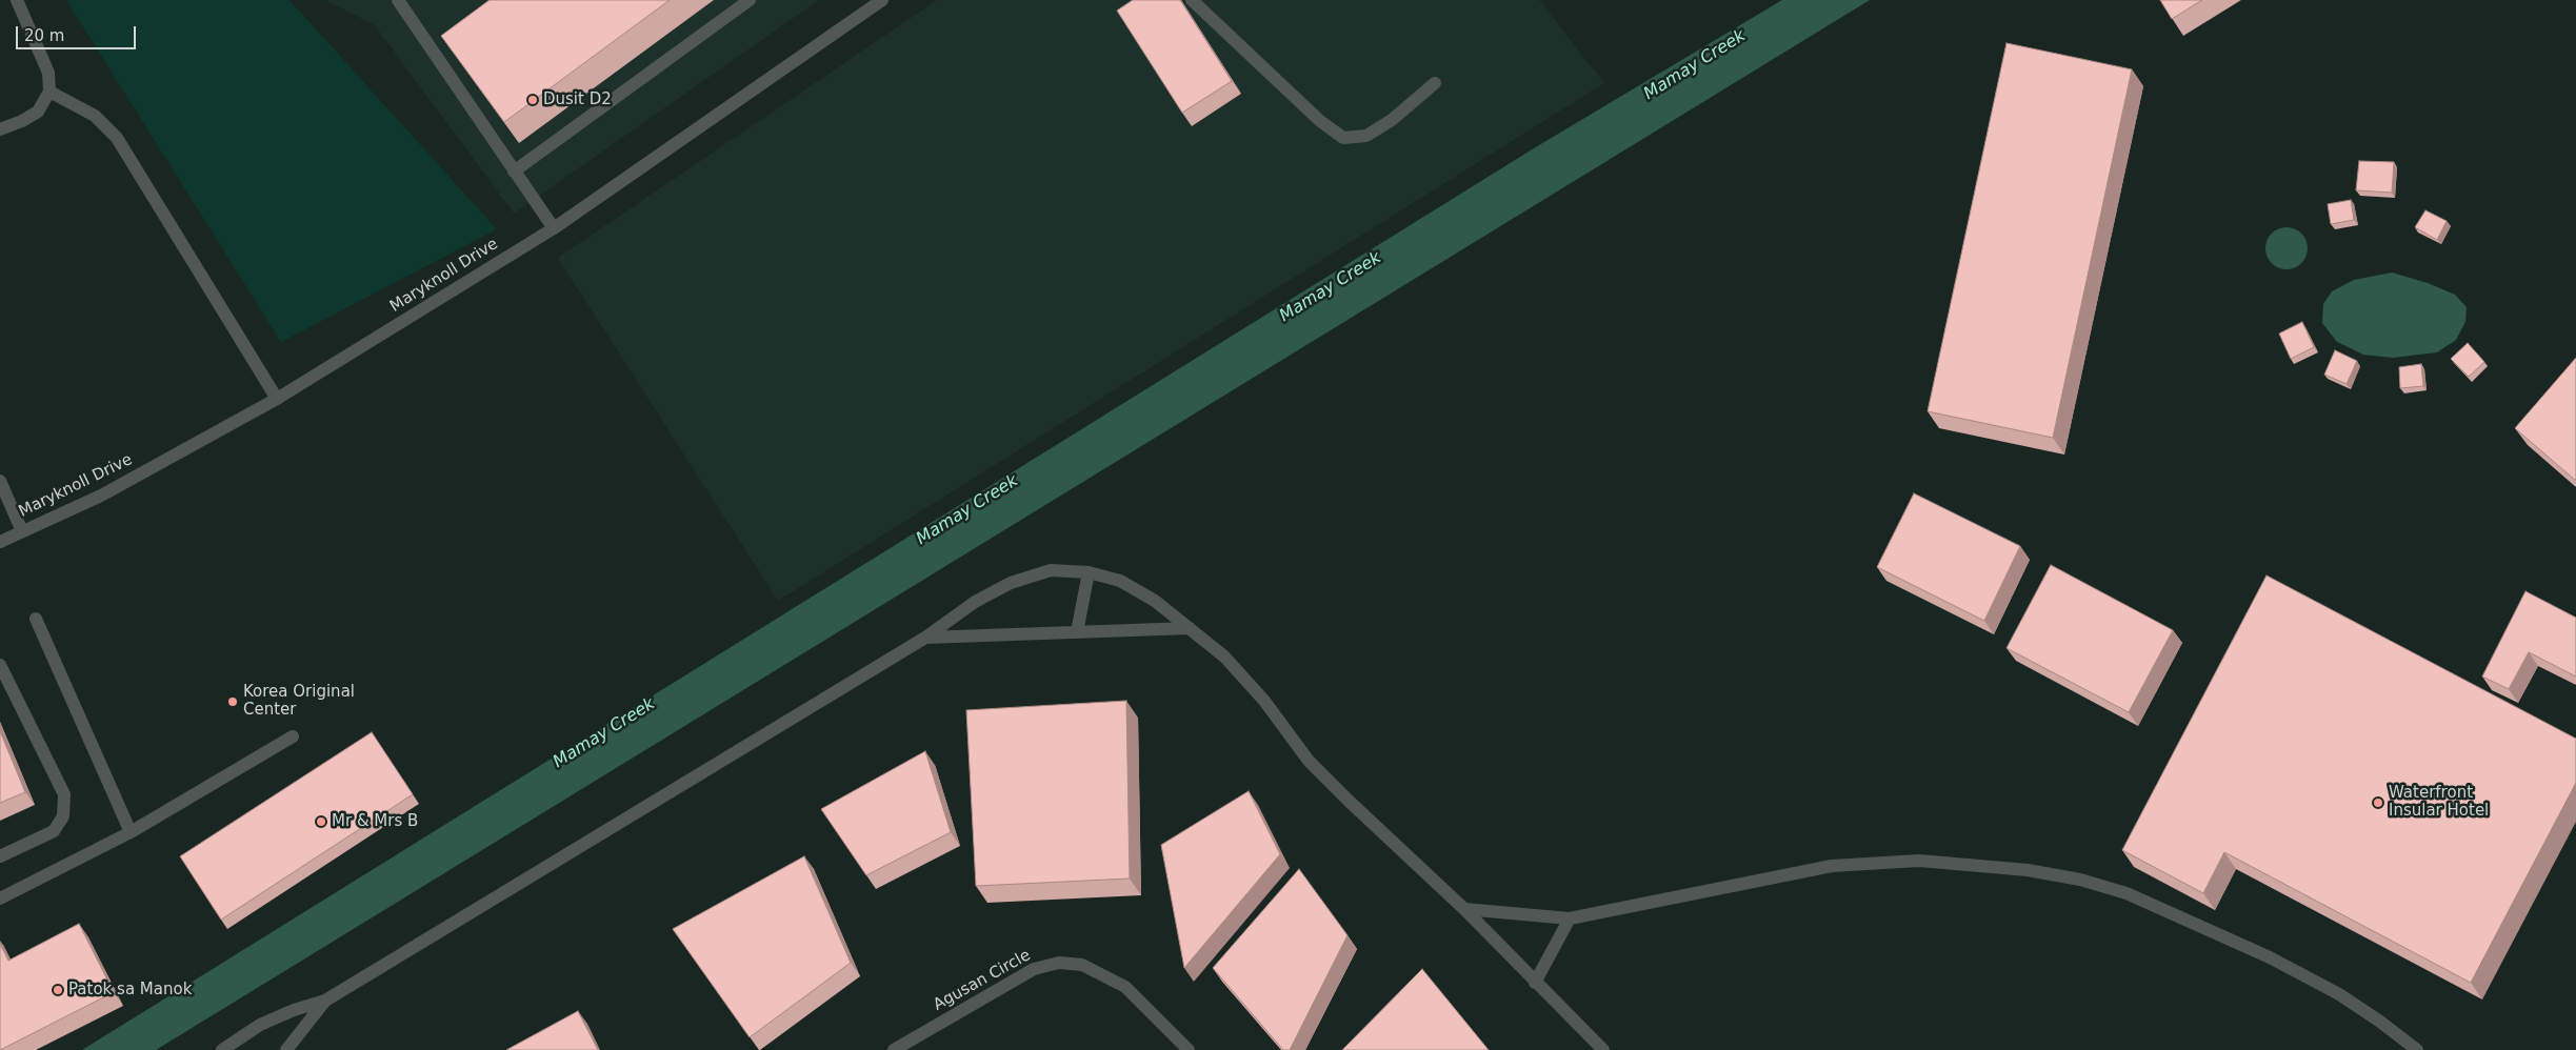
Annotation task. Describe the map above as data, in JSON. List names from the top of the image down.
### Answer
{
  "streets": {
    "street": ["Maryknoll Drive", "Agusan Circle"]
  },
  "water": ["Mamay Creek"],
  "places": [
    "Dusit D2",
    "Korea Original Center",
    "Waterfront Insular Hotel",
    "Mr & Mrs B",
    "Patok sa Manok"
  ],
  "scale_bar": "20 m"
}
